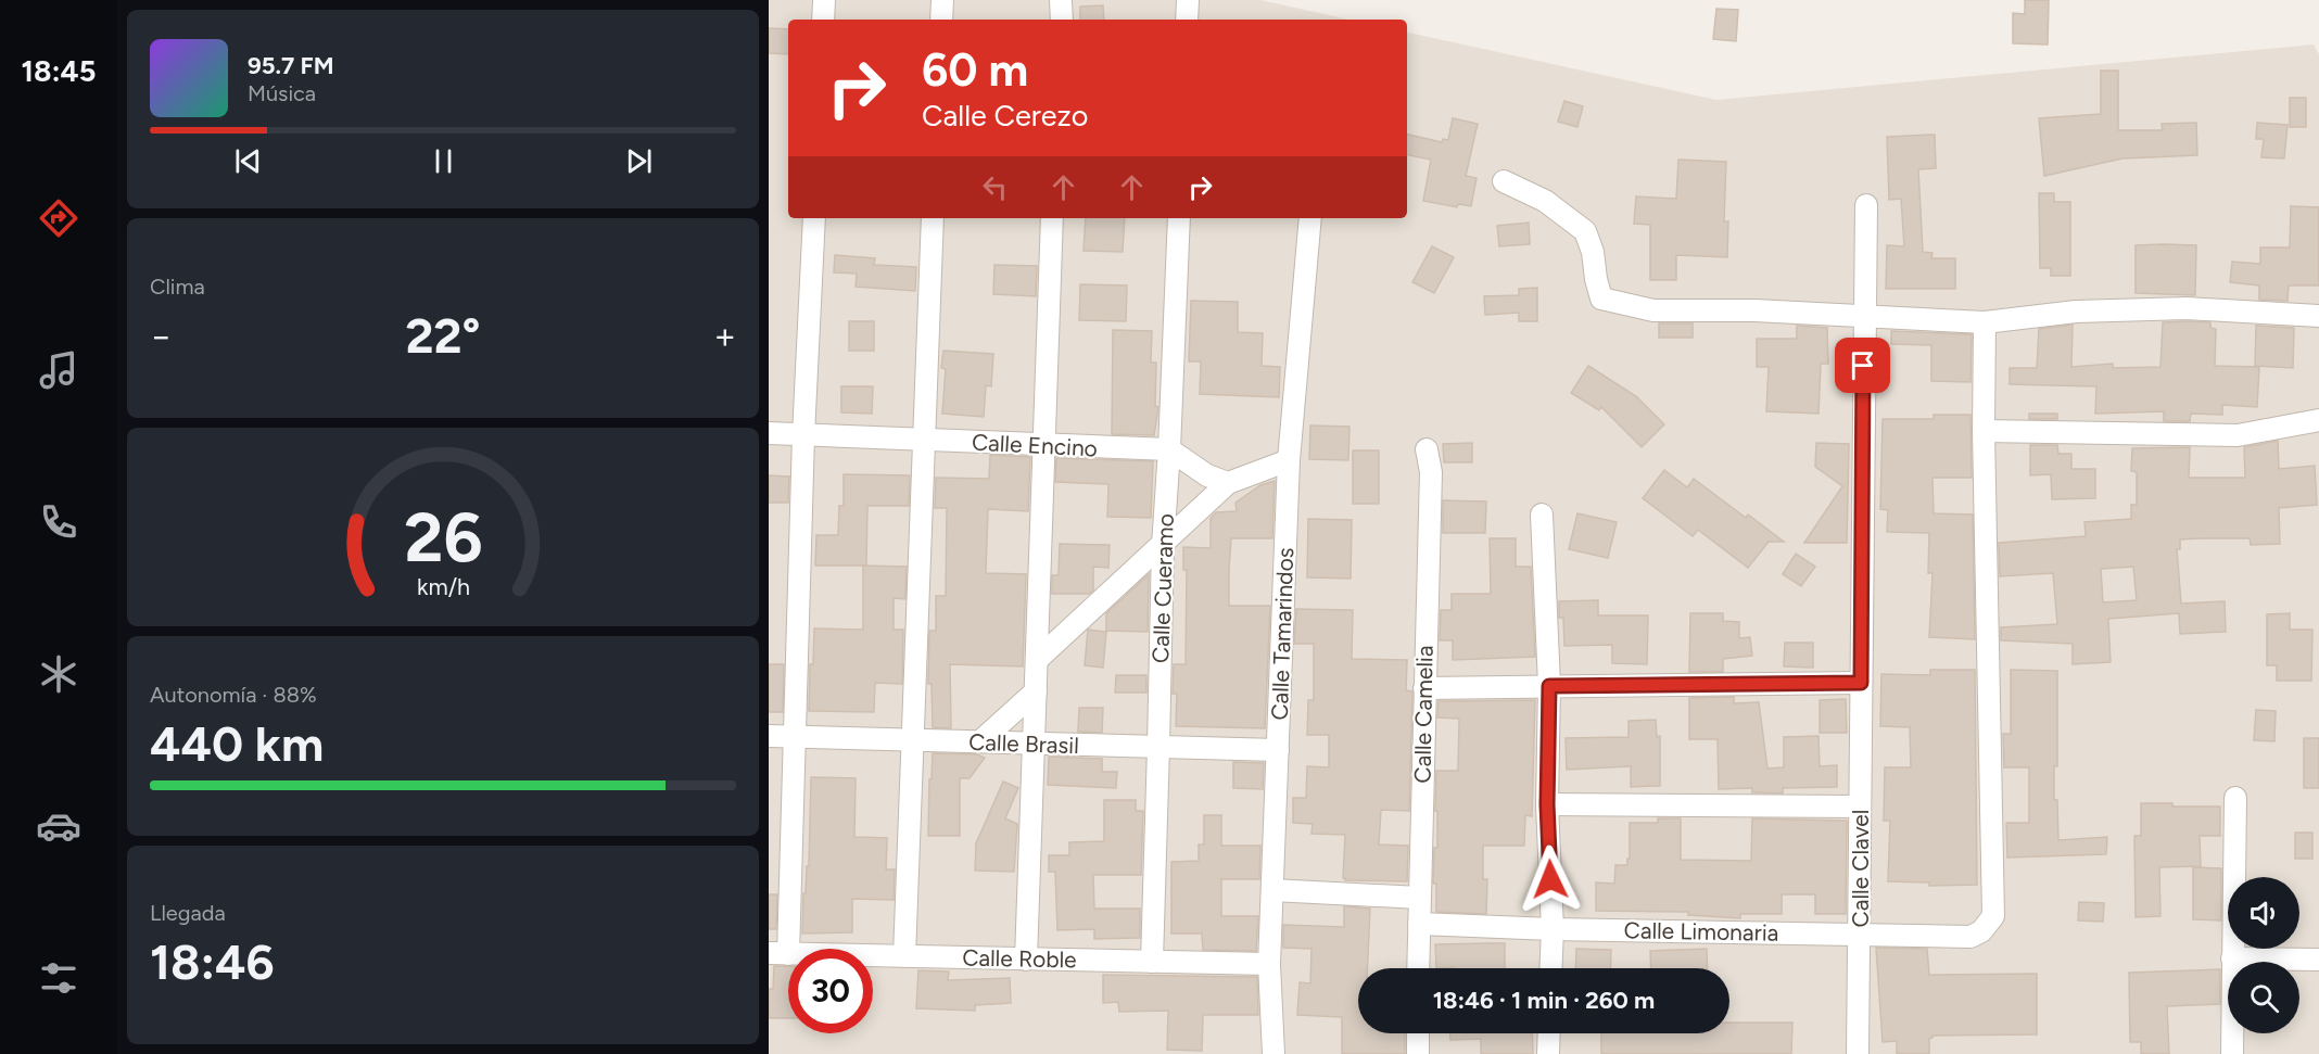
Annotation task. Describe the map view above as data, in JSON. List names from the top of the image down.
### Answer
{
  "streets": {
    "street": [
      "Calle Encino",
      "Calle Cueramo",
      "Calle Tamarindos",
      "Calle Camelia",
      "Calle Brasil",
      "Calle Clavel",
      "Calle Limonaria",
      "Calle Roble"
    ]
  },
  "crossings": [
    ["Calle Encino", "Calle Cueramo"],
    ["Calle Cueramo", "Calle Brasil"],
    ["Calle Cueramo", "Calle Roble"],
    ["Calle Tamarindos", "Calle Brasil"],
    ["Calle Tamarindos", "Calle Roble"],
    ["Calle Camelia", "Calle Limonaria"],
    ["Calle Clavel", "Calle Limonaria"]
  ],
  "page": {
    "tabs": "18:45",
    "turn": ["60 m", "Calle Cerezo"],
    "song": ["95.7 FM", "Música"],
    "tile": [
      "Clima",
      ["Autonomía · 88%", "440 km"],
      ["Llegada", "18:46"]
    ],
    "heat": ["−", "22°", "+"],
    "limit": "30",
    "trip": "18:46 · 1 min · 260 m",
    "gauge": ["26", "km/h"]
  }
}
